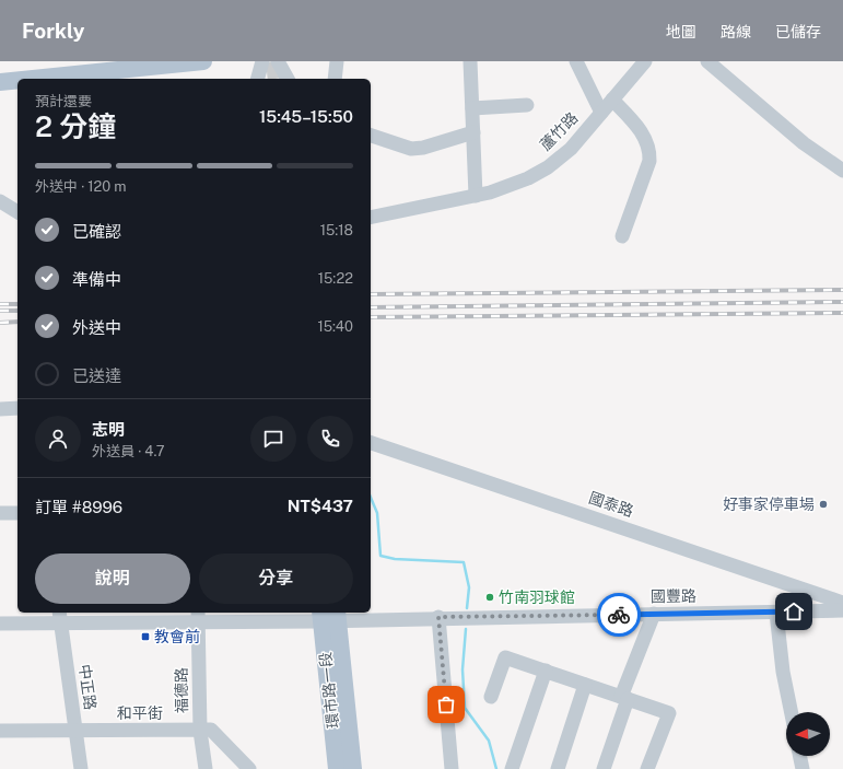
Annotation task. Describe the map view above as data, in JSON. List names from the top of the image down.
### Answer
{
  "streets": {
    "main road": ["環市路一段"],
    "street": [
      "蘆竹路",
      "國泰路",
      "國豐路",
      "中正路",
      "福德路",
      "和平街"
    ]
  },
  "crossings": [
    ["國豐路", "中正路"],
    ["國豐路", "福德路"],
    ["國豐路", "環市路一段"],
    ["中正路", "和平街"],
    ["福德路", "和平街"]
  ],
  "places": {
    "other": ["好事家停車場", "竹南羽球館"],
    "transit": ["教會前"]
  },
  "north": "left",
  "page": {
    "header": "Forkly",
    "nav": ["地圖", "路線", "已儲存"],
    "heading": ["2 分鐘", "預計還要", "15:45–15:50"],
    "panel": [
      "志明",
      "外送員 · 4.7",
      "訂單 #8996",
      "NT$437"
    ],
    "bar": "外送中 · 120 m",
    "list": [
      ["已確認", "15:18"],
      ["準備中", "15:22"],
      ["外送中", "15:40"],
      "已送達"
    ],
    "buttons": ["說明", "分享"]
  }
}
